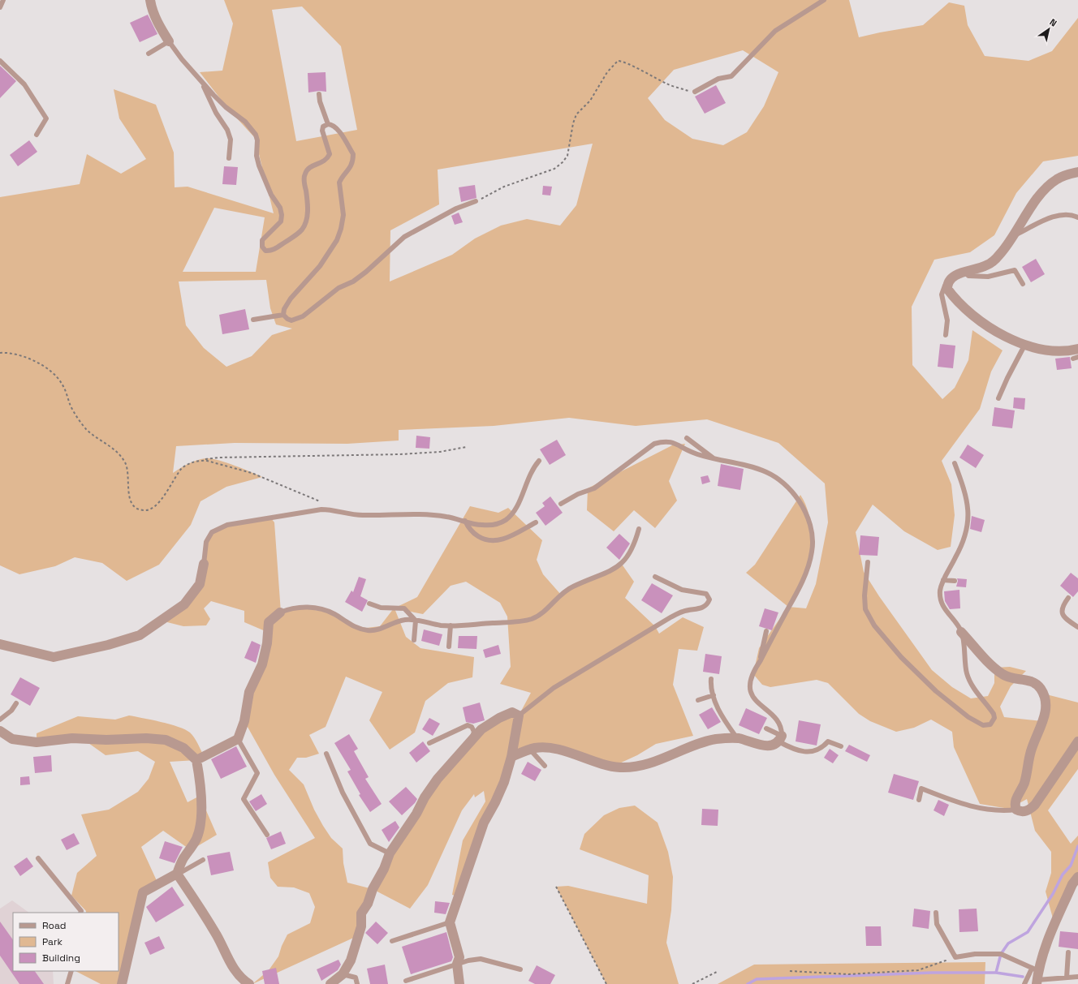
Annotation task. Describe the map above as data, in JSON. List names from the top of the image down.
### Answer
{
  "legend": ["Road", "Park", "Building"],
  "north": "top right"
}
